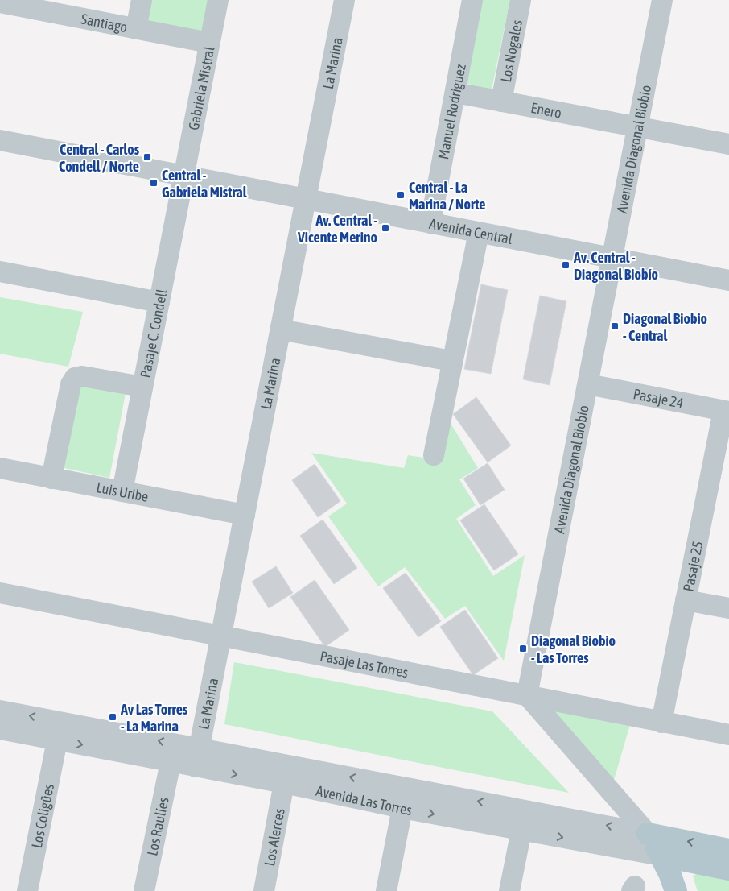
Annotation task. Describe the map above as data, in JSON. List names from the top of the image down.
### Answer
{
  "streets": {
    "main road": ["Avenida Las Torres"],
    "street": [
      "Santiago",
      "Los Nogales",
      "La Marina",
      "Gabriela Mistral",
      "Enero",
      "Manuel Rodríguez",
      "Avenida Diagonal Biobío",
      "Avenida Central",
      "Pasaje C. Condell",
      "Pasaje 24",
      "Luis Uribe",
      "Pasaje 25",
      "Pasaje Las Torres",
      "Los Coligües",
      "Los Raulíes",
      "Los Alerces"
    ]
  },
  "crossings": [
    ["Santiago", "Gabriela Mistral"],
    ["Los Nogales", "Enero"],
    ["La Marina", "Avenida Central"],
    ["La Marina", "Luis Uribe"],
    ["La Marina", "Pasaje Las Torres"],
    ["La Marina", "Avenida Las Torres"],
    ["Gabriela Mistral", "Avenida Central"],
    ["Gabriela Mistral", "Pasaje C. Condell"],
    ["Enero", "Manuel Rodríguez"],
    ["Enero", "Avenida Diagonal Biobío"],
    ["Manuel Rodríguez", "Avenida Central"],
    ["Avenida Diagonal Biobío", "Avenida Central"],
    ["Avenida Diagonal Biobío", "Pasaje 24"],
    ["Avenida Diagonal Biobío", "Pasaje Las Torres"],
    ["Avenida Central", "Pasaje C. Condell"],
    ["Pasaje C. Condell", "Luis Uribe"],
    ["Pasaje 24", "Pasaje 25"],
    ["Pasaje 25", "Pasaje Las Torres"],
    ["Avenida Las Torres", "Los Coligües"],
    ["Avenida Las Torres", "Los Raulíes"],
    ["Avenida Las Torres", "Los Alerces"]
  ],
  "places": {
    "transit": [
      "Central - Carlos Condell / Norte",
      "Central - Gabriela Mistral",
      "Central - La Marina / Norte",
      "Av. Central - Vicente Merino",
      "Av. Central - Diagonal Biobío",
      "Diagonal Biobio - Central",
      "Diagonal Biobio - Las Torres",
      "Av Las Torres - La Marina"
    ]
  }
}
